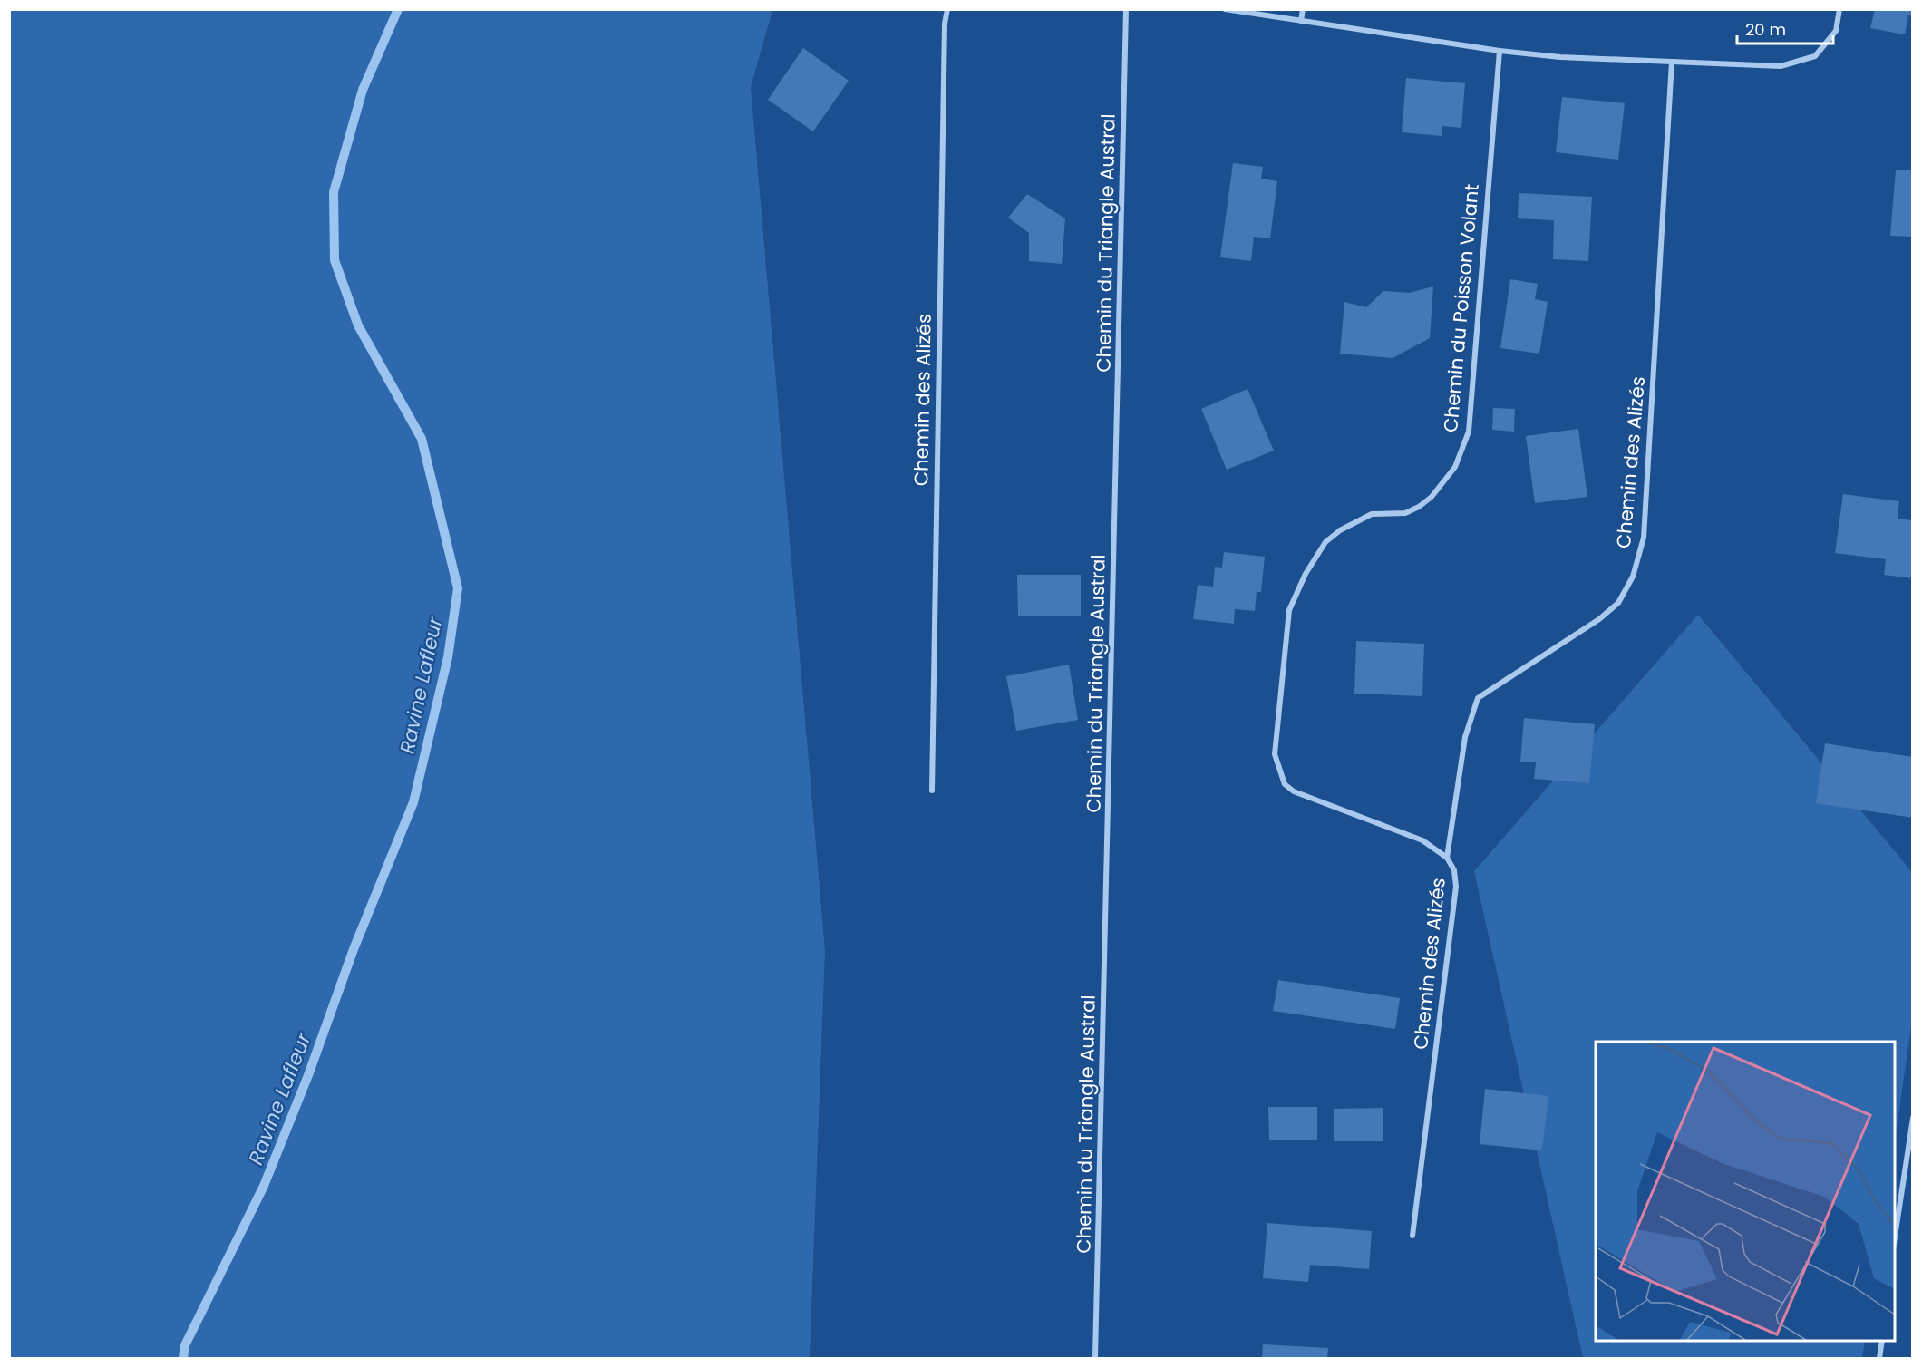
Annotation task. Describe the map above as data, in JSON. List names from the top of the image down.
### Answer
{
  "streets": {
    "street": ["Chemin du Triangle Austral", "Chemin du Poisson Volant", "Chemin des Alizés"]
  },
  "crossings": [
    ["Chemin du Poisson Volant", "Chemin des Alizés"]
  ],
  "water": ["Ravine Lafleur"],
  "scale_bar": "20 m"
}
